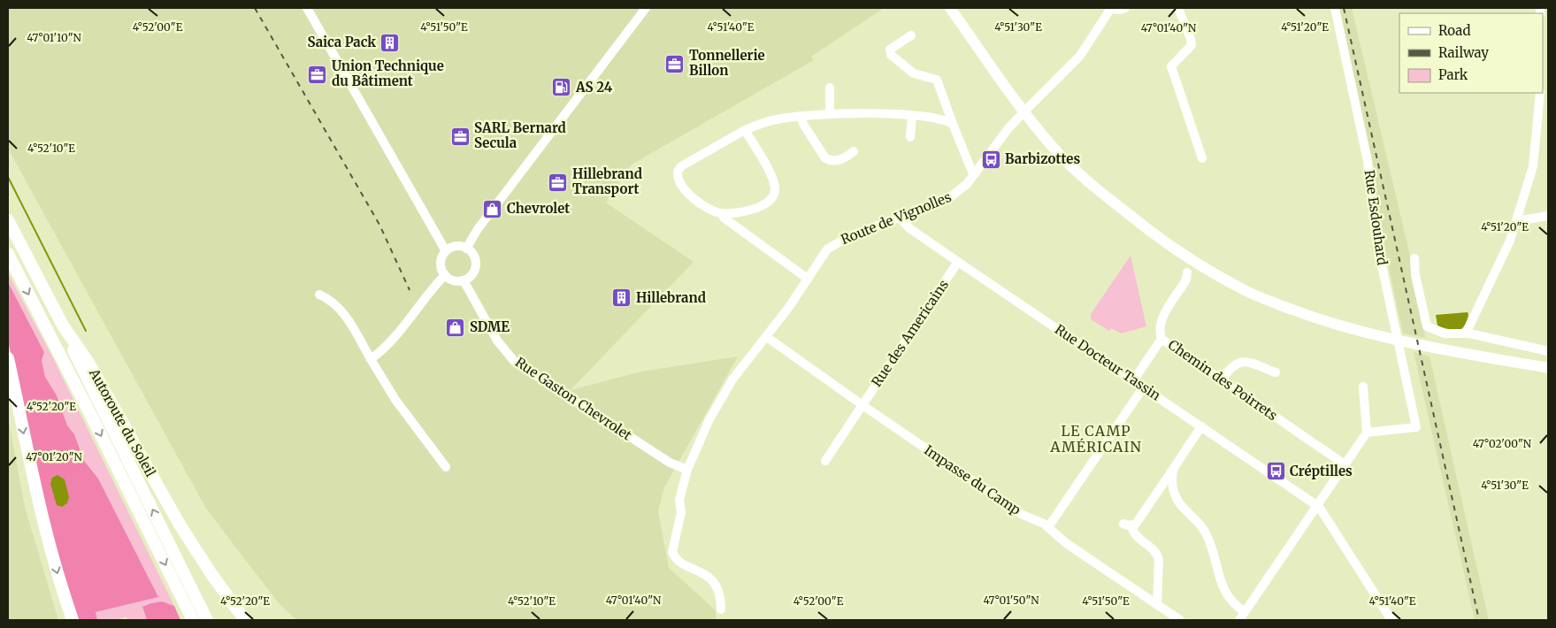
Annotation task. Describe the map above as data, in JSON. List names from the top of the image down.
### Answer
{
  "streets": {
    "highway": ["Autoroute du Soleil"],
    "street": [
      "Rue Esdouhard",
      "Route de Vignolles",
      "Rue des Americains",
      "Rue Docteur Tassin",
      "Chemin des Poirrets",
      "Rue Gaston Chevrolet",
      "Impasse du Camp"
    ]
  },
  "crossings": [
    ["Route de Vignolles", "Rue Docteur Tassin"],
    ["Route de Vignolles", "Rue Gaston Chevrolet"],
    ["Route de Vignolles", "Impasse du Camp"],
    ["Rue des Americains", "Rue Docteur Tassin"],
    ["Rue des Americains", "Impasse du Camp"]
  ],
  "districts": ["LE CAMP AMÉRICAIN"],
  "places": {
    "building": ["Saica Pack", "Hillebrand"],
    "office": [
      "Tonnellerie Billon",
      "Union Technique du Bâtiment",
      "SARL Bernard Secula",
      "Hillebrand Transport"
    ],
    "fuel station": ["AS 24"],
    "bus stop": ["Barbizottes", "Créptilles"],
    "shop": ["Chevrolet", "SDME"]
  },
  "legend": ["Road", "Railway", "Park"],
  "coordinates": [
    "4°51'40\"E",
    "4°51'20\"E",
    "4°52'00\"E",
    "4°51'50\"E",
    "4°51'30\"E",
    "47°01'40\"N",
    "47°01'10\"N",
    "4°52'10\"E",
    "4°52'20\"E",
    "47°02'00\"N",
    "47°01'20\"N",
    "47°01'50\"N"
  ]
}
